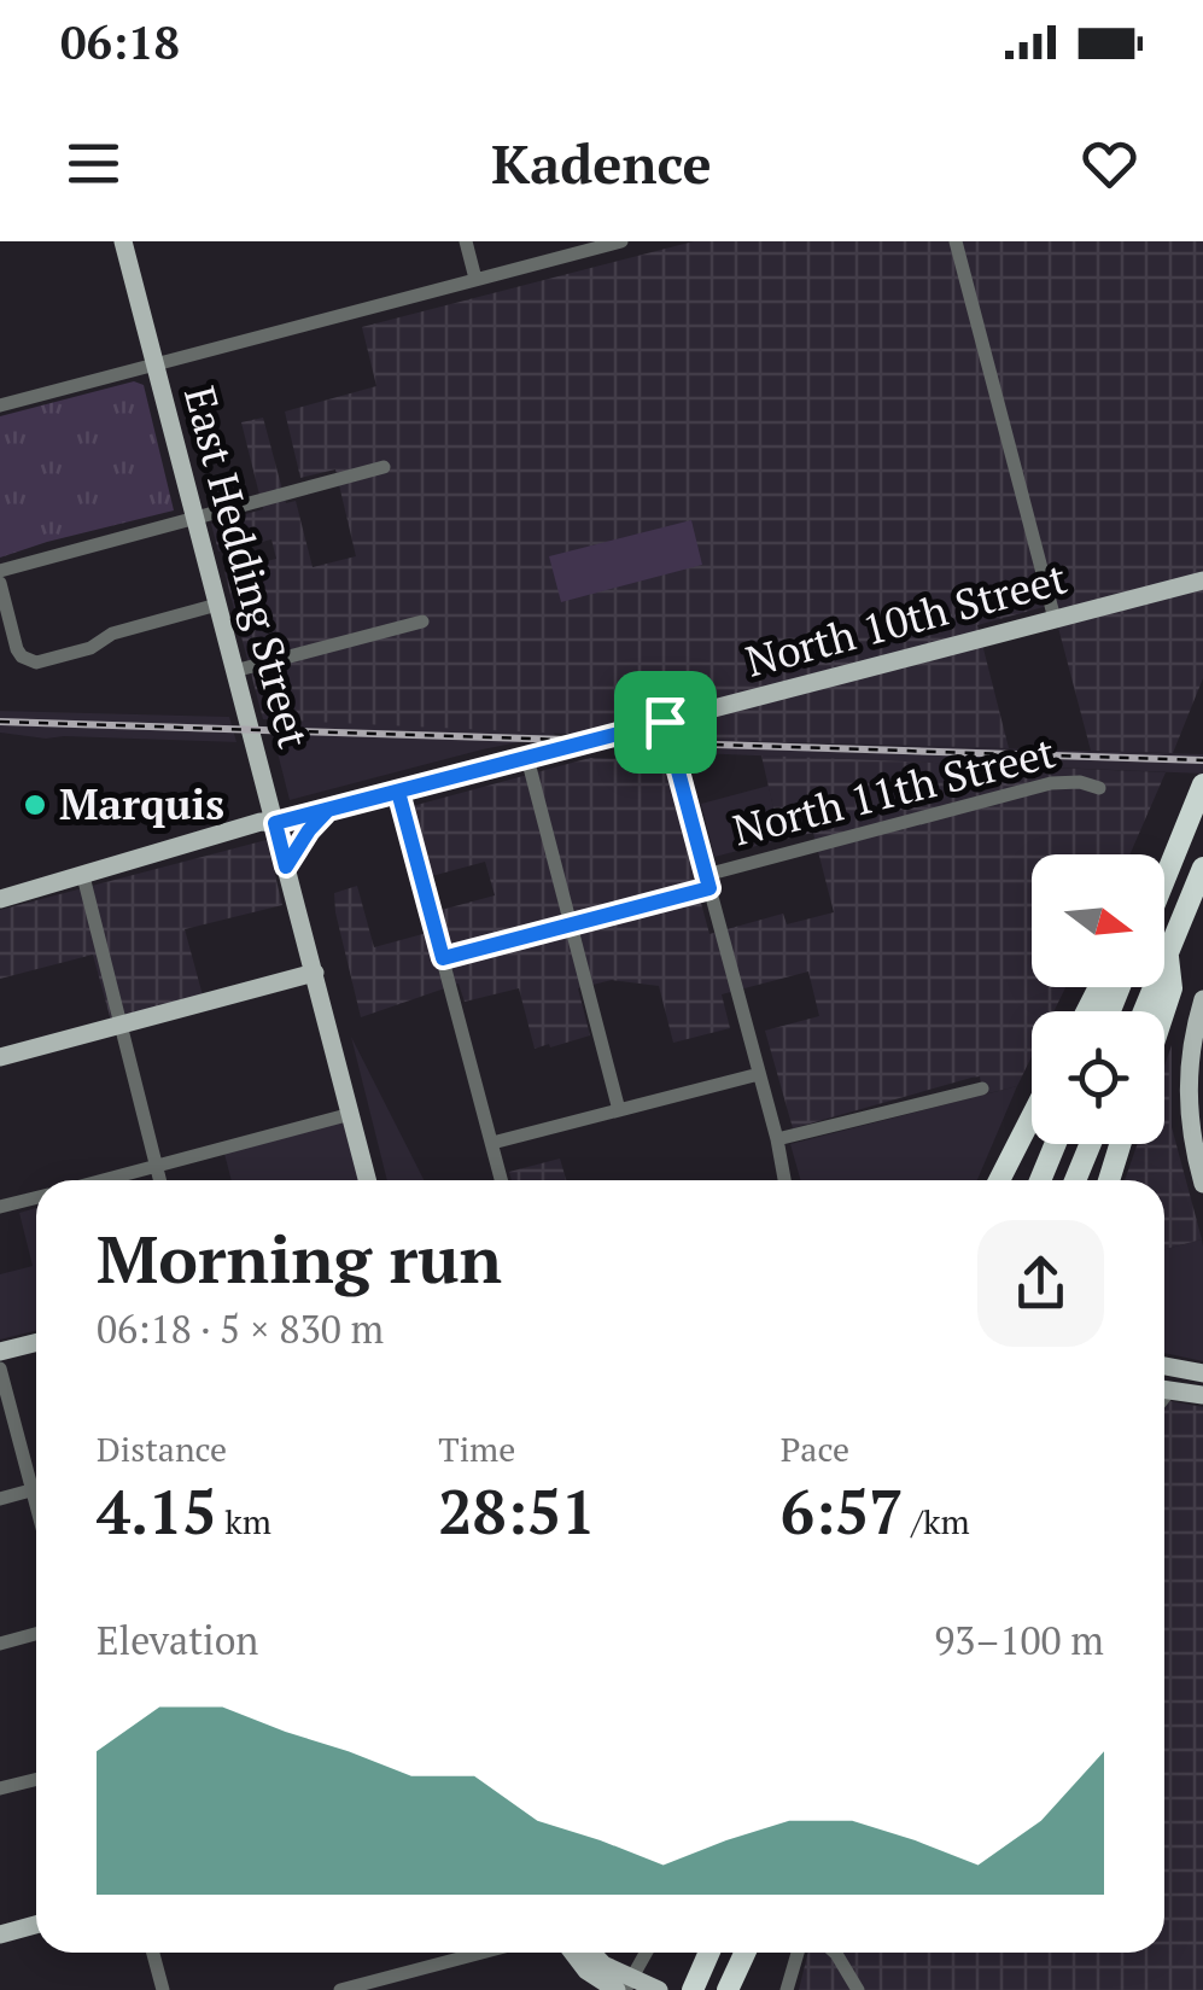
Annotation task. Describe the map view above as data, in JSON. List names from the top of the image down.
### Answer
{
  "streets": {
    "main road": ["East Hedding Street", "North 10th Street"],
    "street": ["North 11th Street"]
  },
  "crossings": [
    ["East Hedding Street", "North 10th Street"]
  ],
  "places": ["Marquis"],
  "north": "right",
  "page": {
    "status": "06:18",
    "header": "Kadence",
    "heading": ["Morning run", "06:18 · 5 × 830 m"],
    "stats": [
      ["Distance", "4.15 km"],
      ["Time", "28:51"],
      ["Pace", "6:57 /km"]
    ],
    "chart": ["Elevation", "93–100 m"]
  }
}
